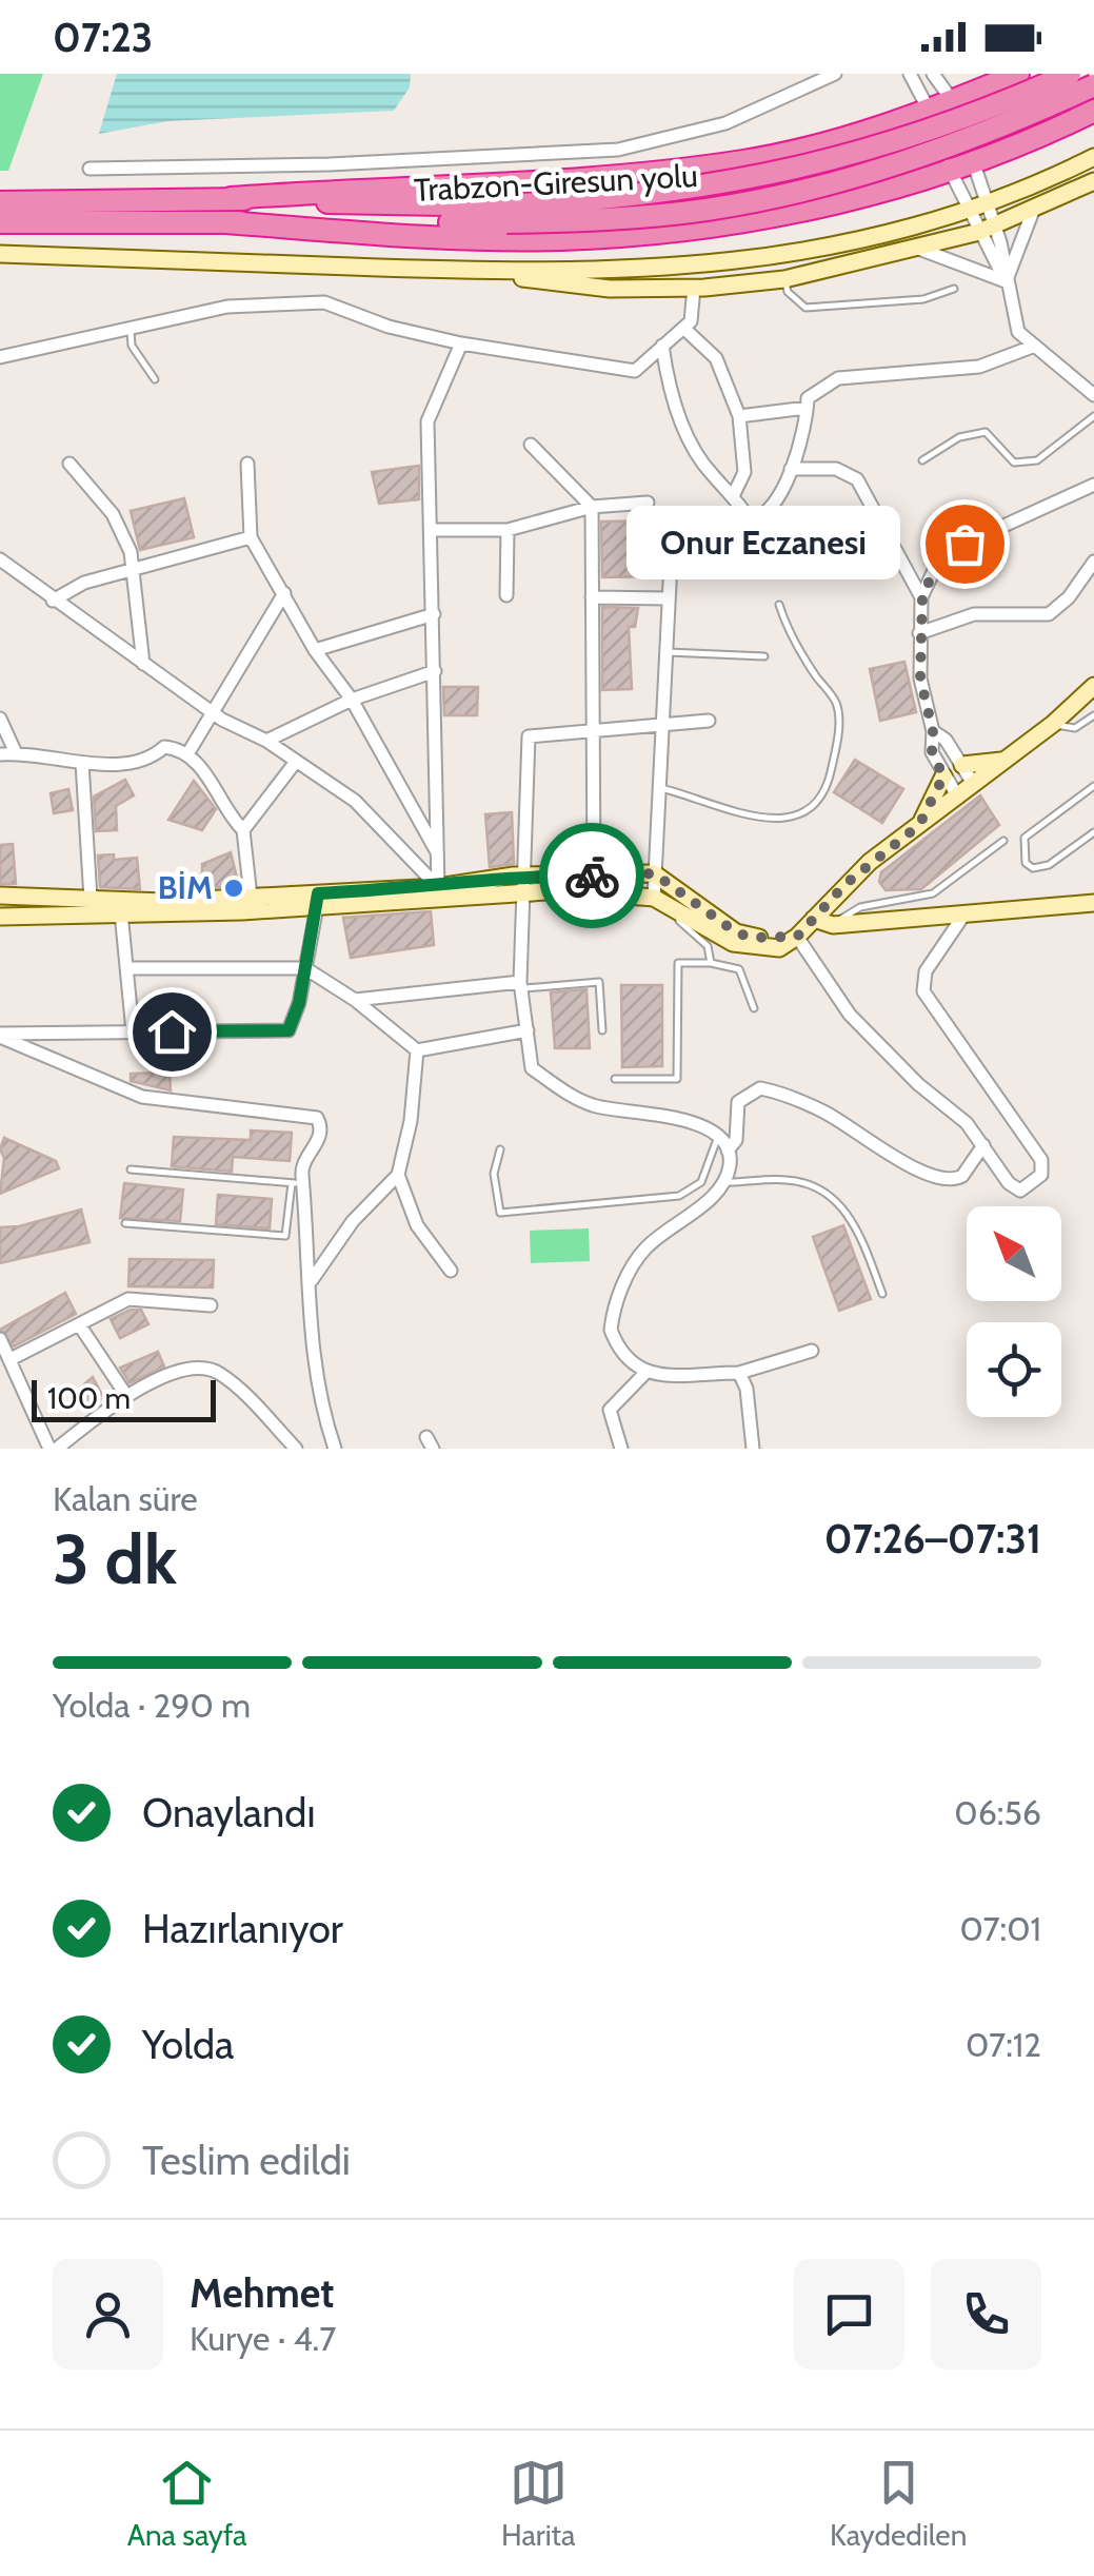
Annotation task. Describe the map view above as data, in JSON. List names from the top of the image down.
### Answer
{
  "streets": {
    "highway": ["Trabzon-Giresun yolu"]
  },
  "places": ["Onur Eczanesi", "BİM"],
  "scale_bar": "100 m",
  "north": "top left",
  "page": {
    "status": "07:23",
    "bubble": "Onur Eczanesi",
    "scale": "100 m",
    "heading": ["3 dk", "Kalan süre", "07:26–07:31"],
    "panel": ["Mehmet", "Kurye · 4.7"],
    "bar": "Yolda · 290 m",
    "list": [
      ["Onaylandı", "06:56"],
      ["Hazırlanıyor", "07:01"],
      ["Yolda", "07:12"],
      "Teslim edildi"
    ],
    "tabs": ["Ana sayfa", "Harita", "Kaydedilen"]
  }
}
